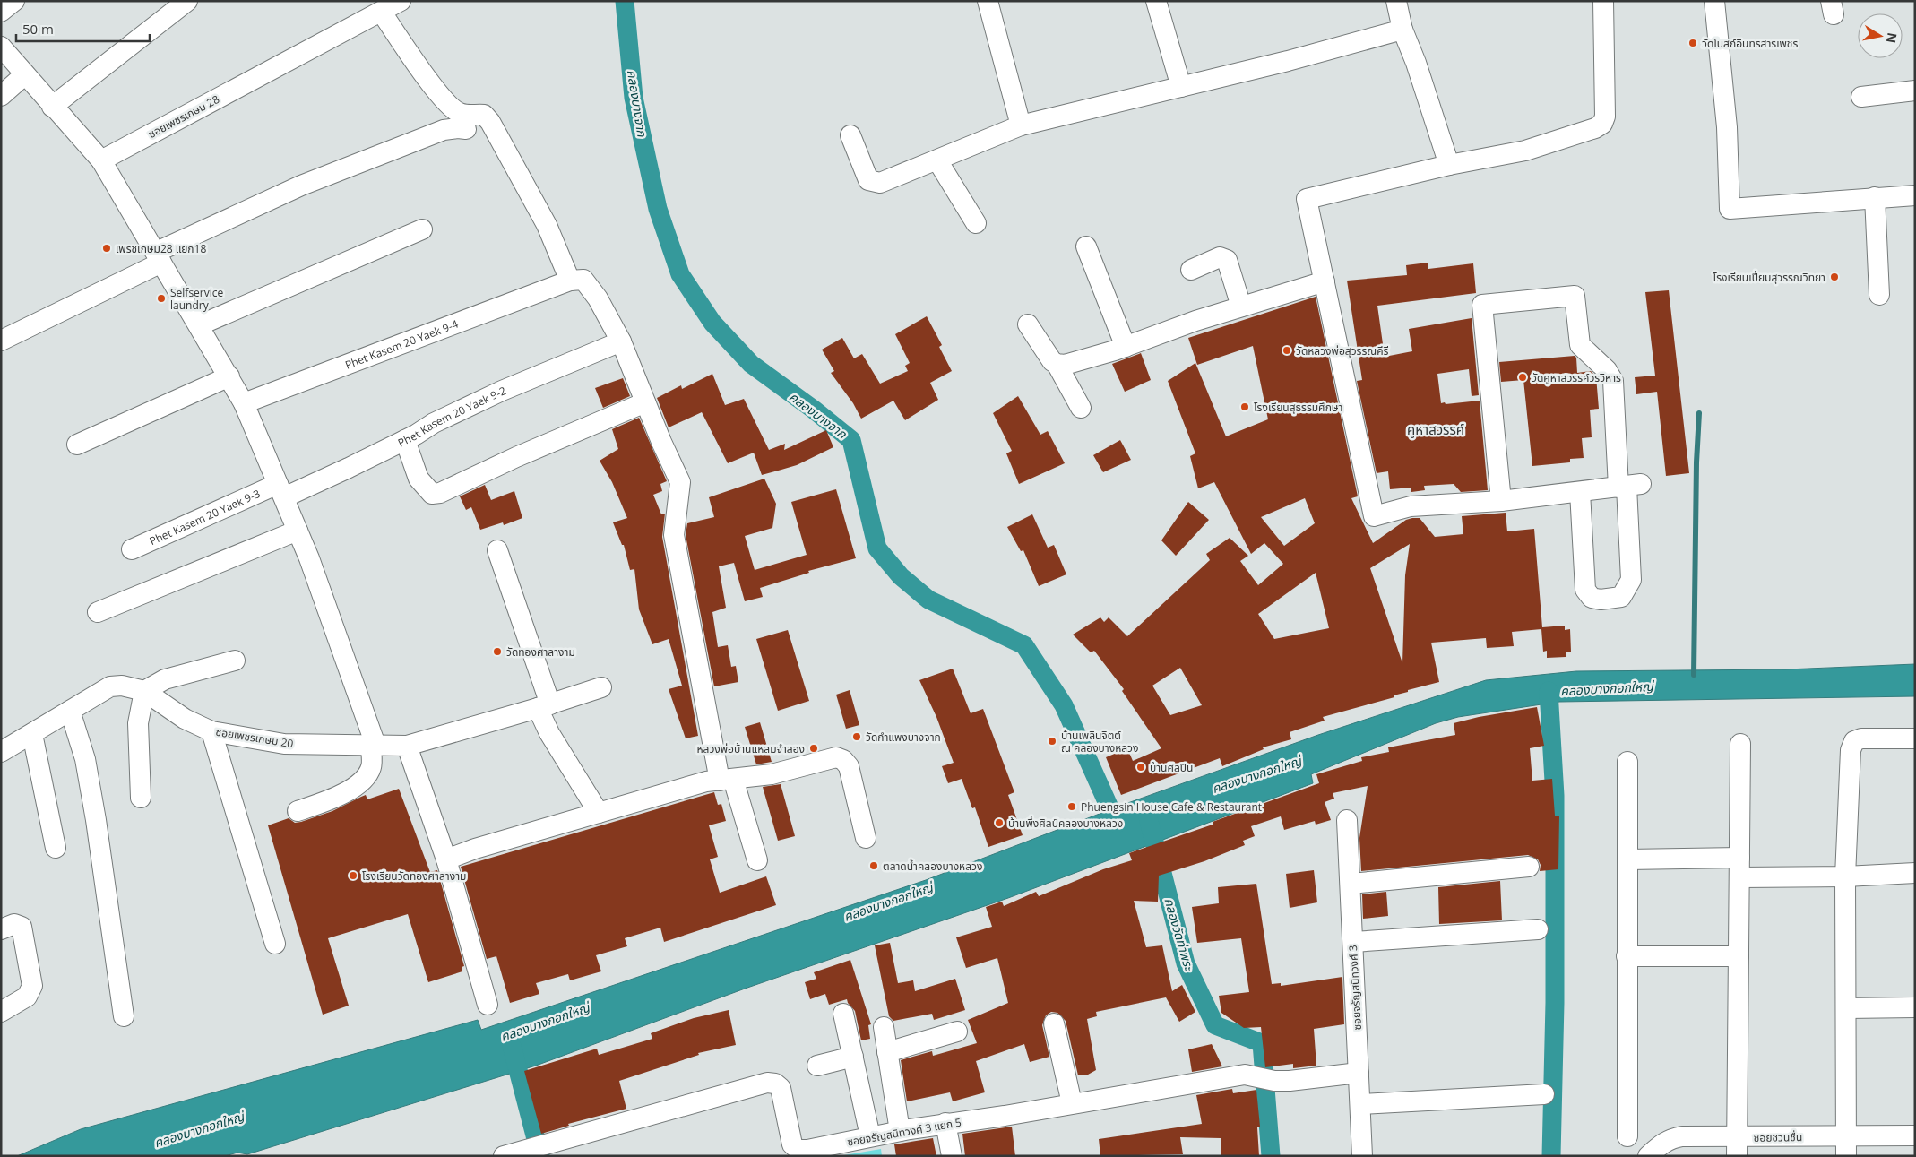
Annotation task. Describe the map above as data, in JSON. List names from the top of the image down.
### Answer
{
  "streets": {
    "street": [
      "ซอยเพชรเกษม 28",
      "Phet Kasem 20 Yaek 9-4",
      "Phet Kasem 20 Yaek 9-2",
      "Phet Kasem 20 Yaek 9-3",
      "ซอยเพชรเกษม 20",
      "ซอยจรัญสนิทวงศ์ 3",
      "ซอยจรัญสนิทวงศ์ 3 แยก 5",
      "ซอยชวนชื่น"
    ]
  },
  "crossings": [
    ["Phet Kasem 20 Yaek 9-2", "Phet Kasem 20 Yaek 9-3"],
    ["ซอยจรัญสนิทวงศ์ 3", "ซอยจรัญสนิทวงศ์ 3 แยก 5"]
  ],
  "districts": ["คูหาสวรรค์"],
  "water": ["คลองบางจาก", "คลองบางกอกใหญ่", "คลองวัดท่าพระ"],
  "places": [
    "วัดโบสถ์อินทรสารเพชร",
    "เพรชเกษม28 แยก18",
    "โรงเรียนเปี่ยมสุวรรณวิทยา",
    "Selfservice laundry",
    "วัดหลวงพ่อสุวรรณคีรี",
    "วัดคูหาสวรรค์วรวิหาร",
    "โรงเรียนสุธรรมศึกษา",
    "วัดทองศาลางาม",
    "วัดกำแพงบางจาก",
    "บ้านเพลินจิตต์ ณ คลองบางหลวง",
    "หลวงพ่อบ้านแหลมจำลอง",
    "บ้านศิลปิน",
    "Phuengsin House Cafe & Restaurant",
    "บ้านพึ่งศิลป์คลองบางหลวง",
    "ตลาดน้ำคลองบางหลวง",
    "โรงเรียนวัดทองศาลางาม"
  ],
  "scale_bar": "50 m",
  "north": "right"
}
